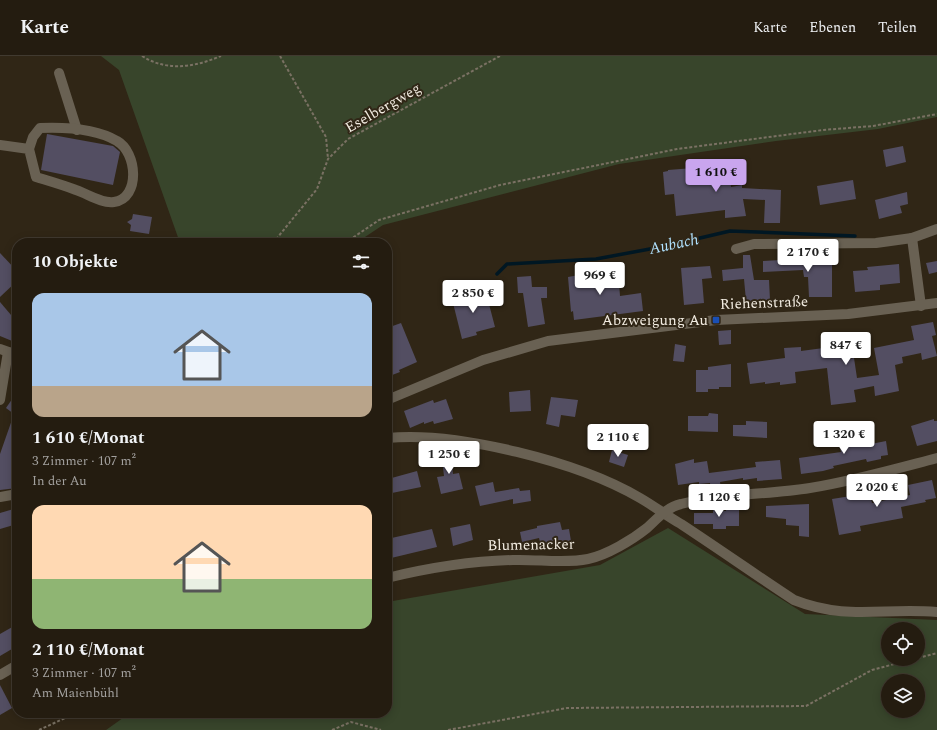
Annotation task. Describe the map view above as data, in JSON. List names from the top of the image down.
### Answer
{
  "streets": {
    "street": ["Riehenstraße", "Blumenacker"],
    "path": ["Eselbergweg"]
  },
  "water": ["Aubach"],
  "places": {
    "transit": ["Abzweigung Au"]
  },
  "page": {
    "header": "Karte",
    "nav": ["Karte", "Ebenen", "Teilen"],
    "price": [
      "1 610 €",
      "2 170 €",
      "969 €",
      "2 850 €",
      "847 €",
      "1 320 €",
      "2 110 €",
      "1 250 €",
      "2 020 €",
      "1 120 €"
    ],
    "heading": "10 Objekte",
    "list": [
      {
        "name": "1 610 €/Monat",
        "note": "3 Zimmer · 107 m² · In der Au"
      },
      {
        "name": "2 110 €/Monat",
        "note": "3 Zimmer · 107 m² · Am Maienbühl"
      }
    ]
  }
}
